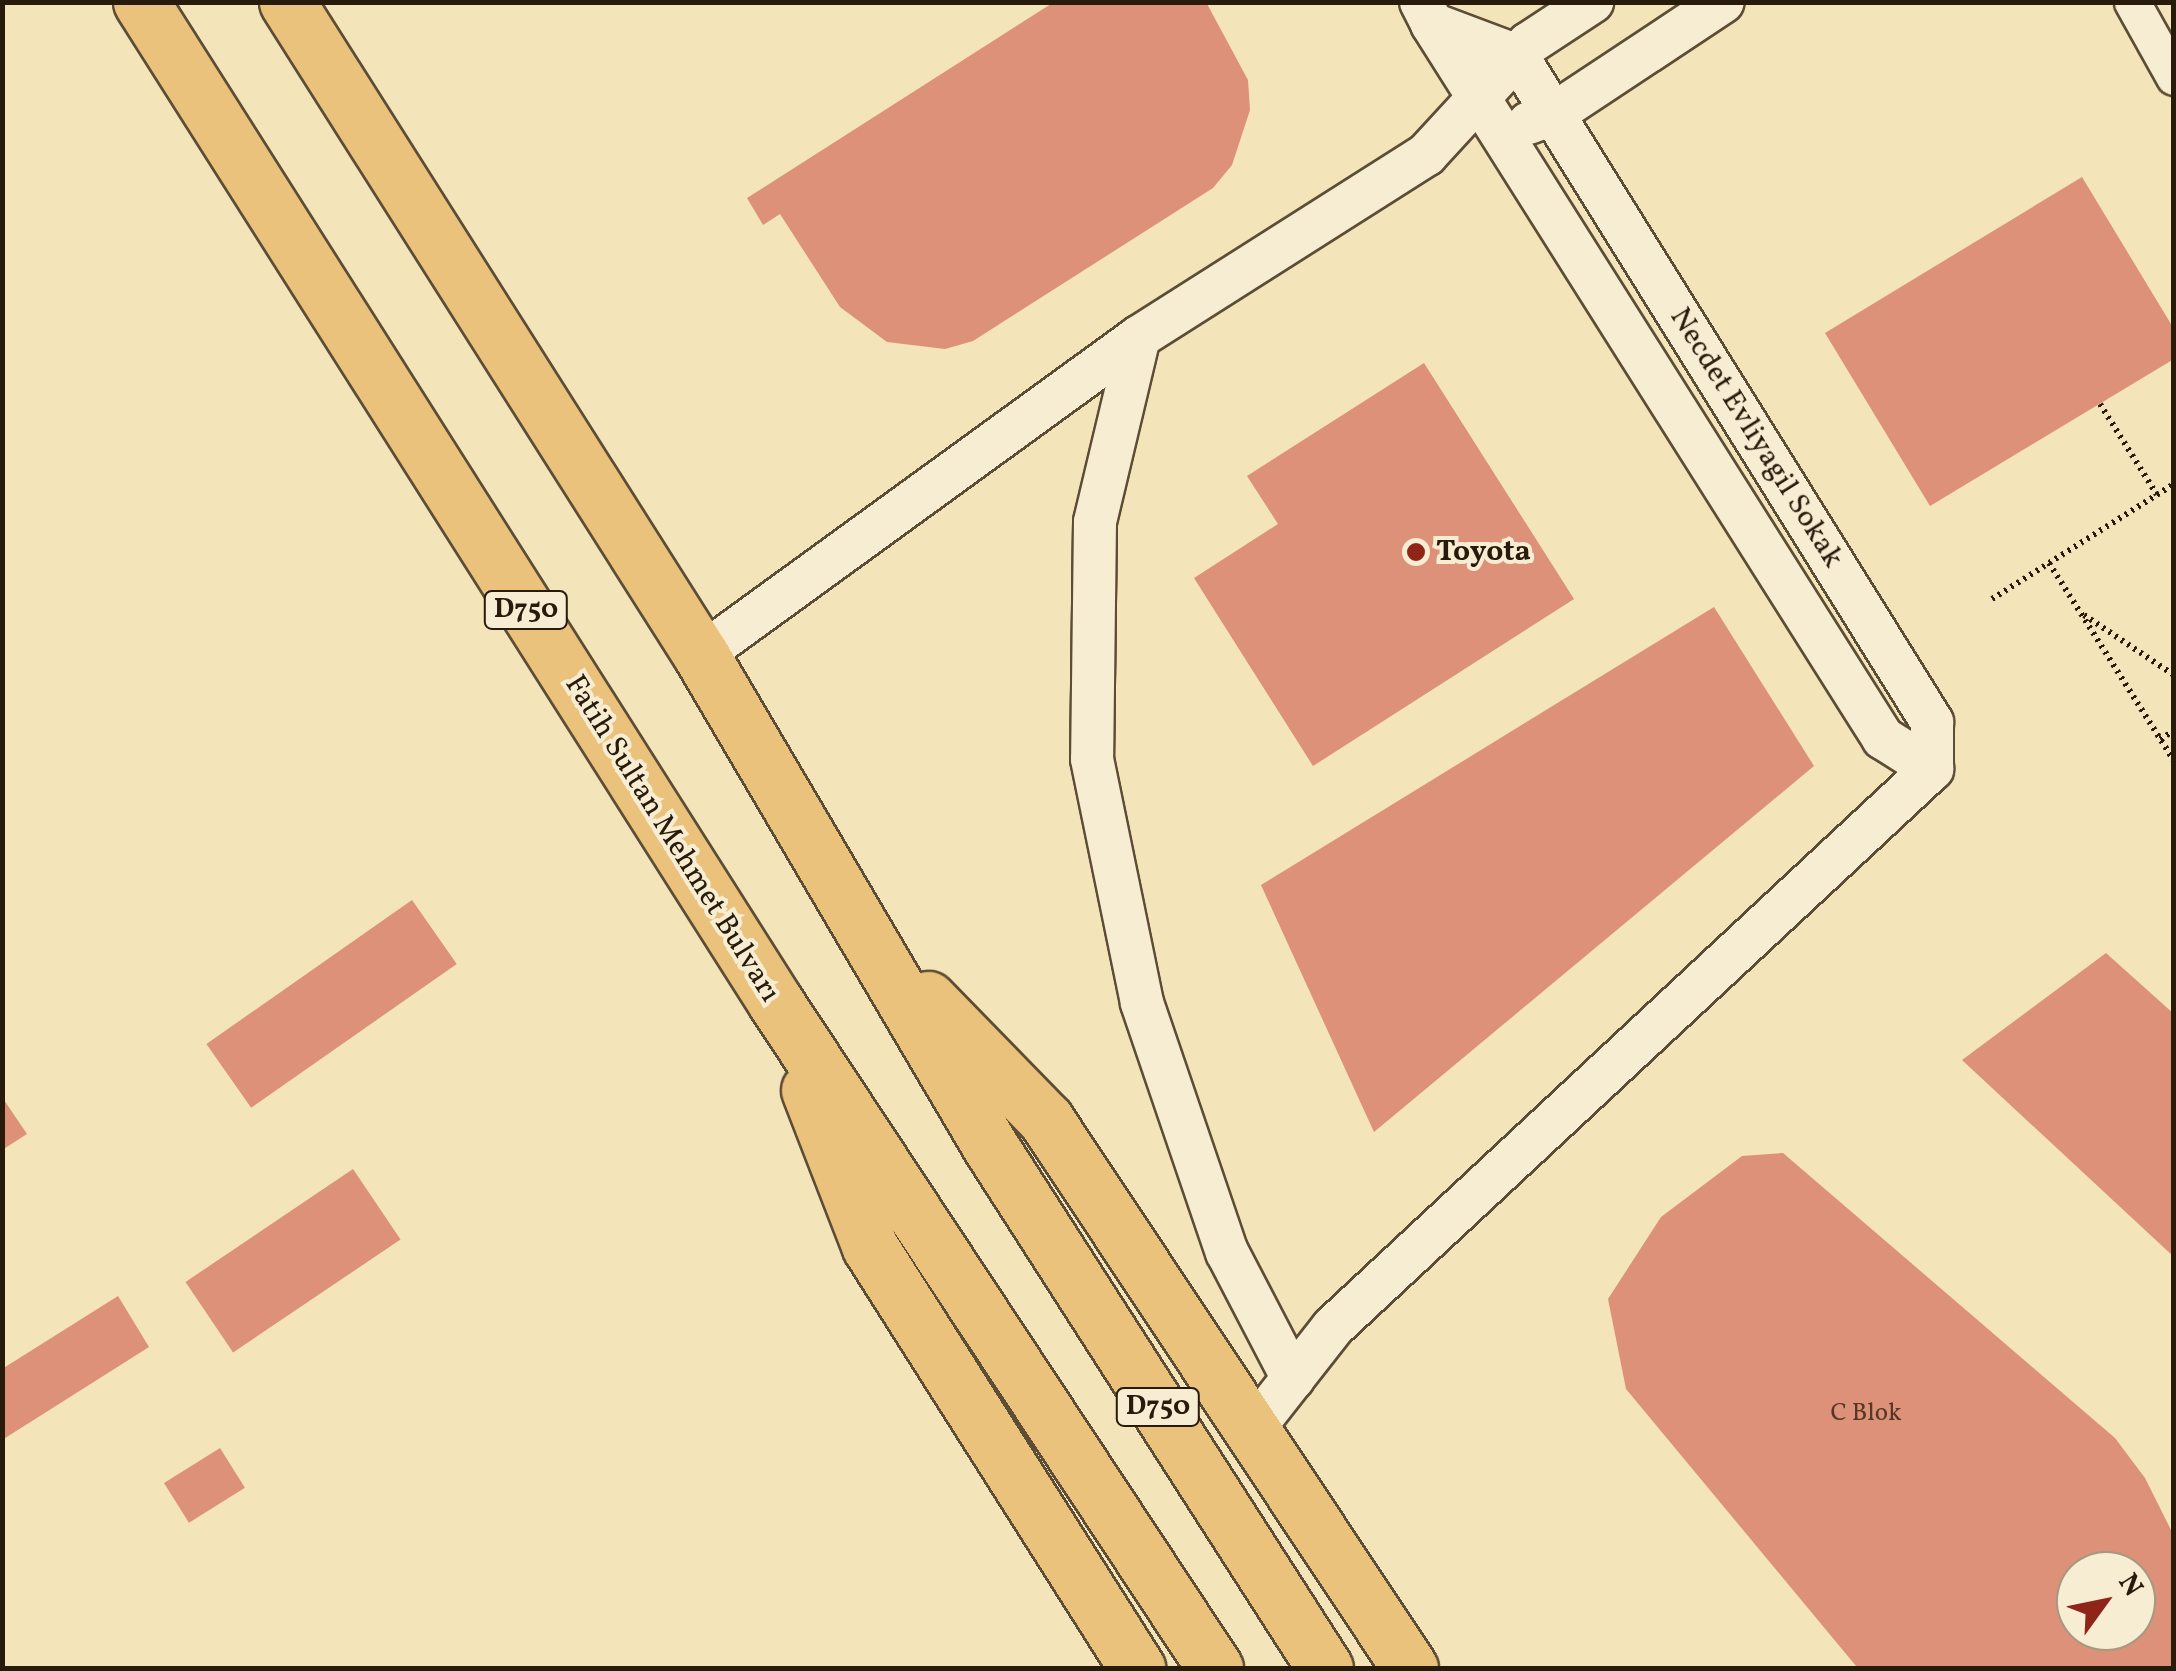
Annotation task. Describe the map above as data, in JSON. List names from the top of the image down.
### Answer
{
  "streets": {
    "highway": ["D750", "Fatih Sultan Mehmet Bulvarı"],
    "street": ["Necdet Evliyagil Sokak"]
  },
  "places": ["Toyota"],
  "house_numbers": ["C Blok"],
  "north": "top right"
}
